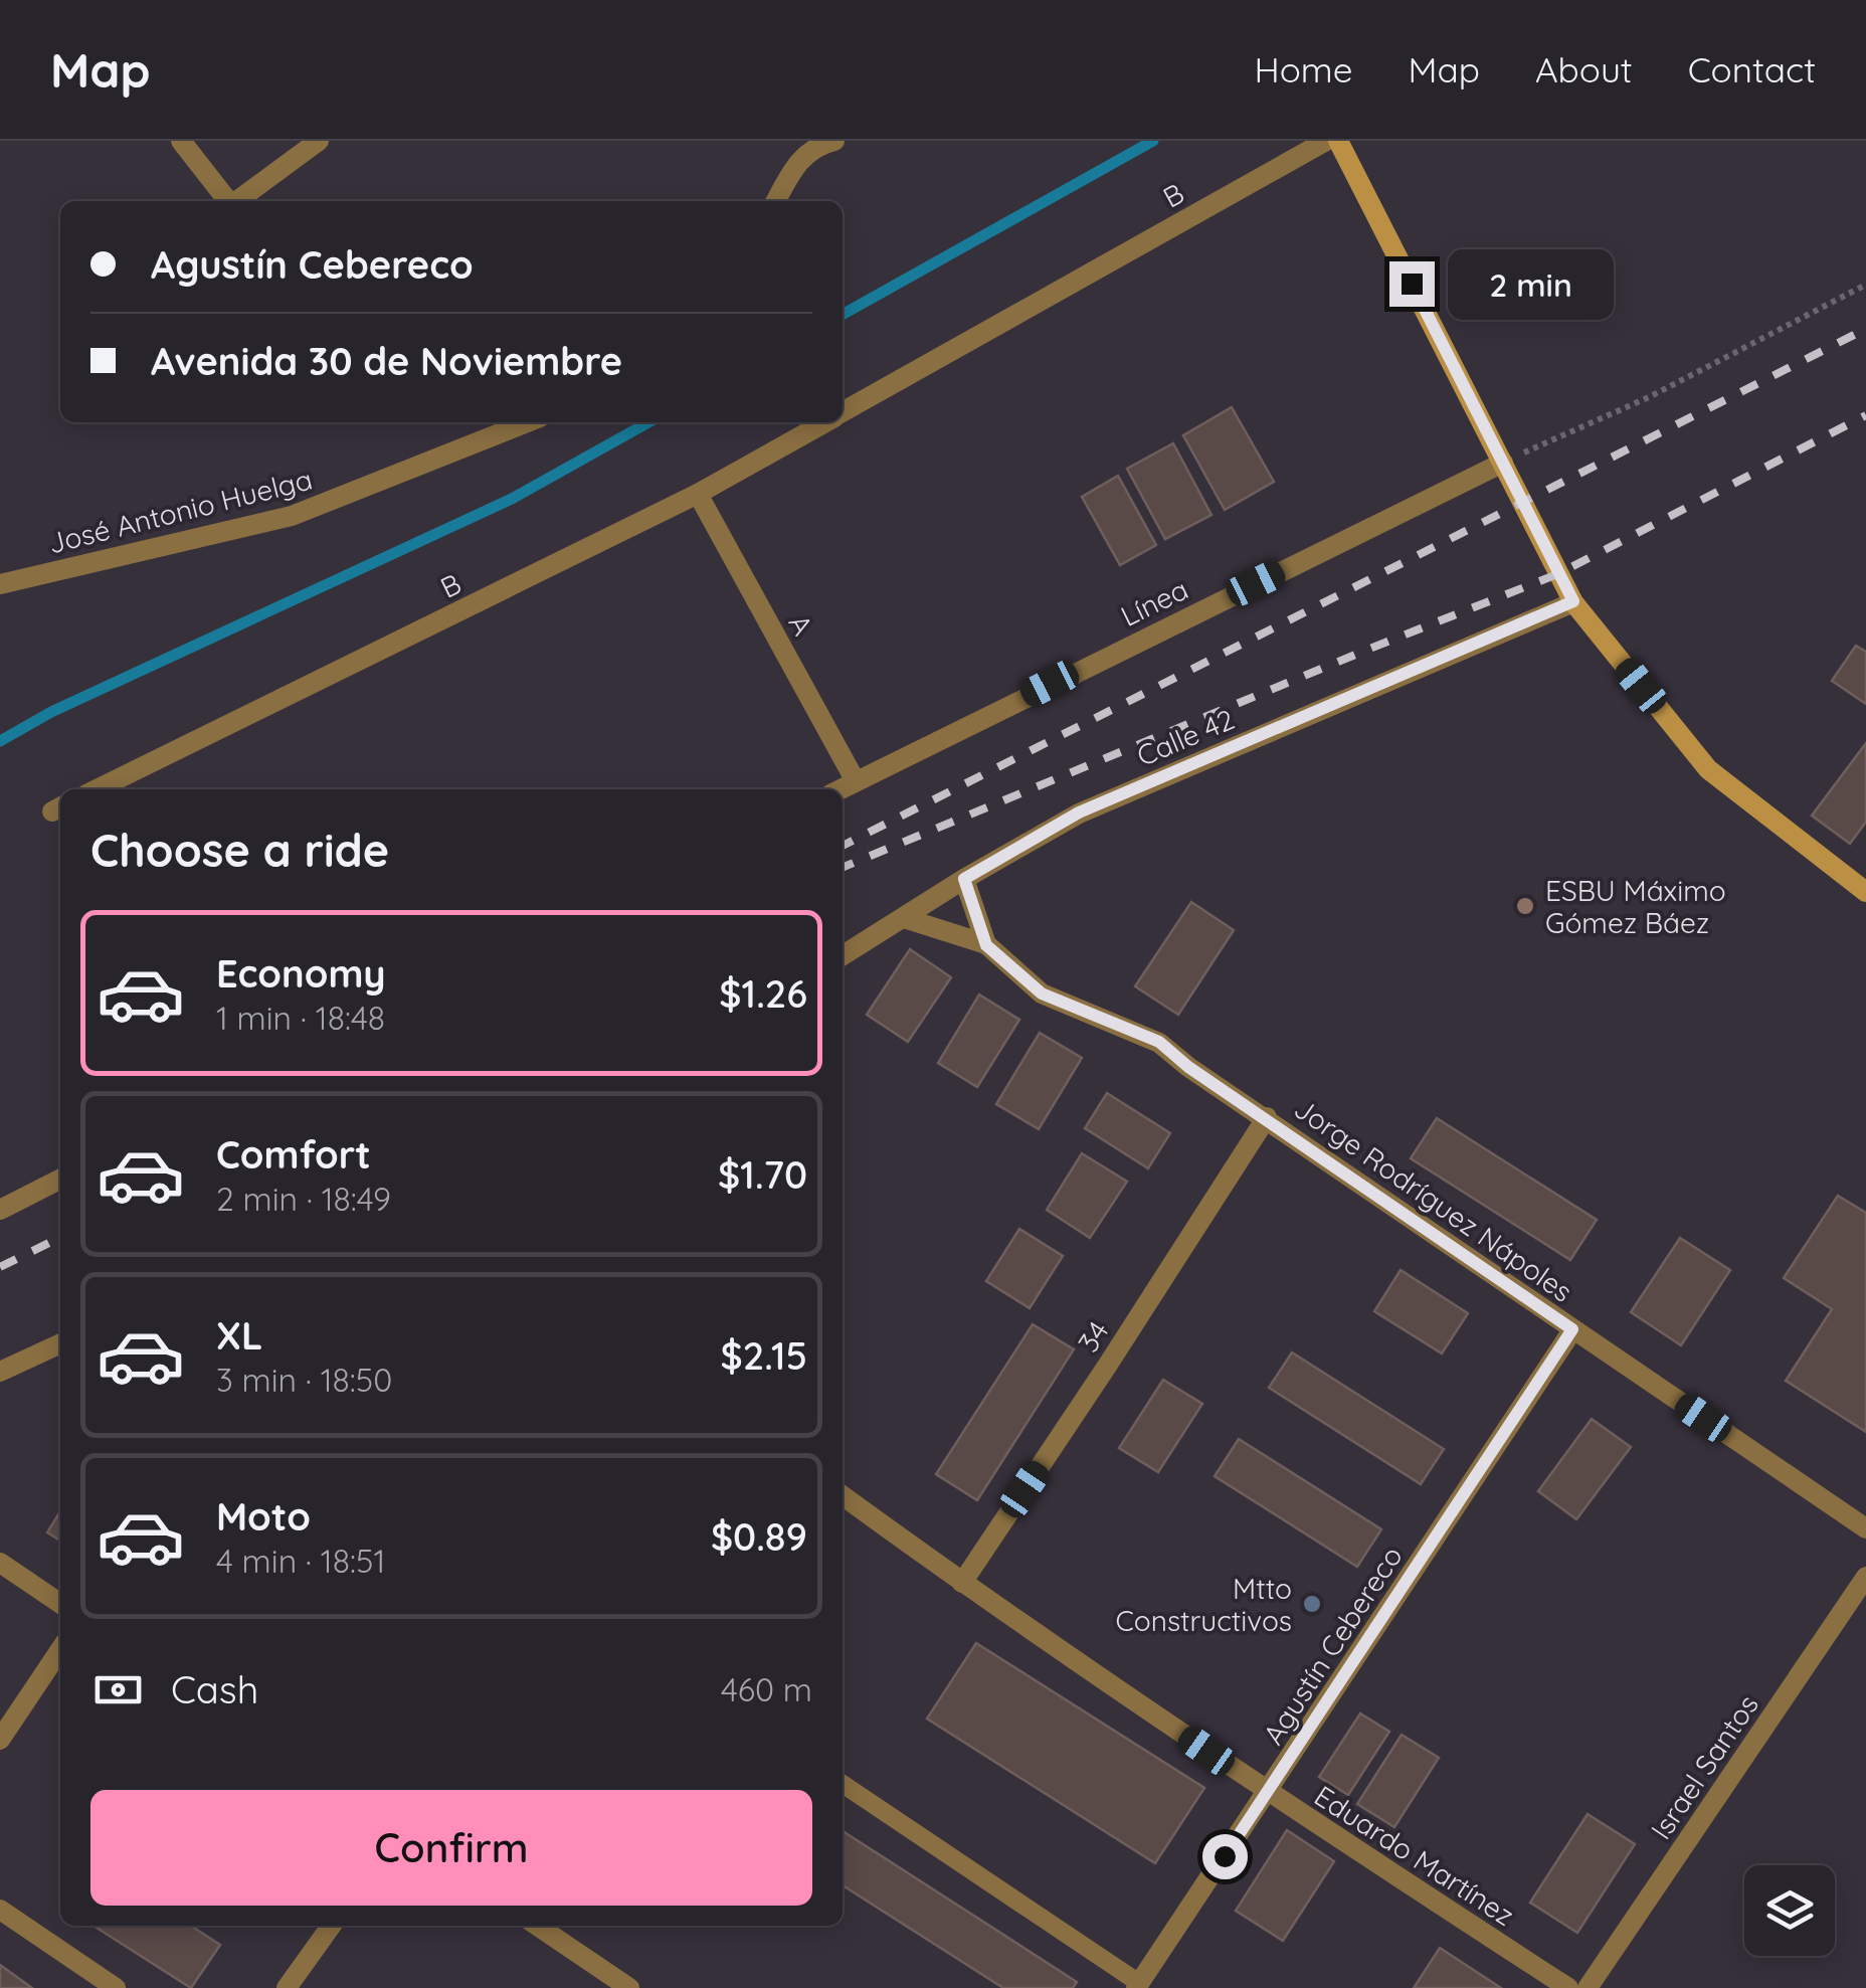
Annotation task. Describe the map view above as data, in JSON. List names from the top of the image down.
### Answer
{
  "streets": {
    "street": [
      "B",
      "José Antonio Huelga",
      "Línea",
      "A",
      "Calle 42",
      "Jorge Rodríguez Nápoles",
      "34",
      "Agustín Cebereco",
      "Israel Santos",
      "Eduardo Martínez"
    ]
  },
  "crossings": [
    ["B", "A"],
    ["Línea", "A"],
    ["Calle 42", "Jorge Rodríguez Nápoles"],
    ["Jorge Rodríguez Nápoles", "34"],
    ["Jorge Rodríguez Nápoles", "Agustín Cebereco"],
    ["34", "Eduardo Martínez"],
    ["Agustín Cebereco", "Eduardo Martínez"]
  ],
  "places": ["ESBU Máximo Gómez Báez", "Mtto Constructivos"],
  "page": {
    "header": "Map",
    "nav": [
      "Home",
      "Map",
      "About",
      "Contact"
    ],
    "banner": ["Agustín Cebereco", "Avenida 30 de Noviembre"],
    "bubble": "2 min",
    "heading": "Choose a ride",
    "list": [
      {
        "name": "Economy",
        "note": "1 min · 18:48",
        "value": "$1.26"
      },
      {
        "name": "Comfort",
        "note": "2 min · 18:49",
        "value": "$1.70"
      },
      {
        "name": "XL",
        "note": "3 min · 18:50",
        "value": "$2.15"
      },
      {
        "name": "Moto",
        "note": "4 min · 18:51",
        "value": "$0.89"
      }
    ],
    "pay": ["Cash", "460 m"],
    "buttons": "Confirm"
  }
}
